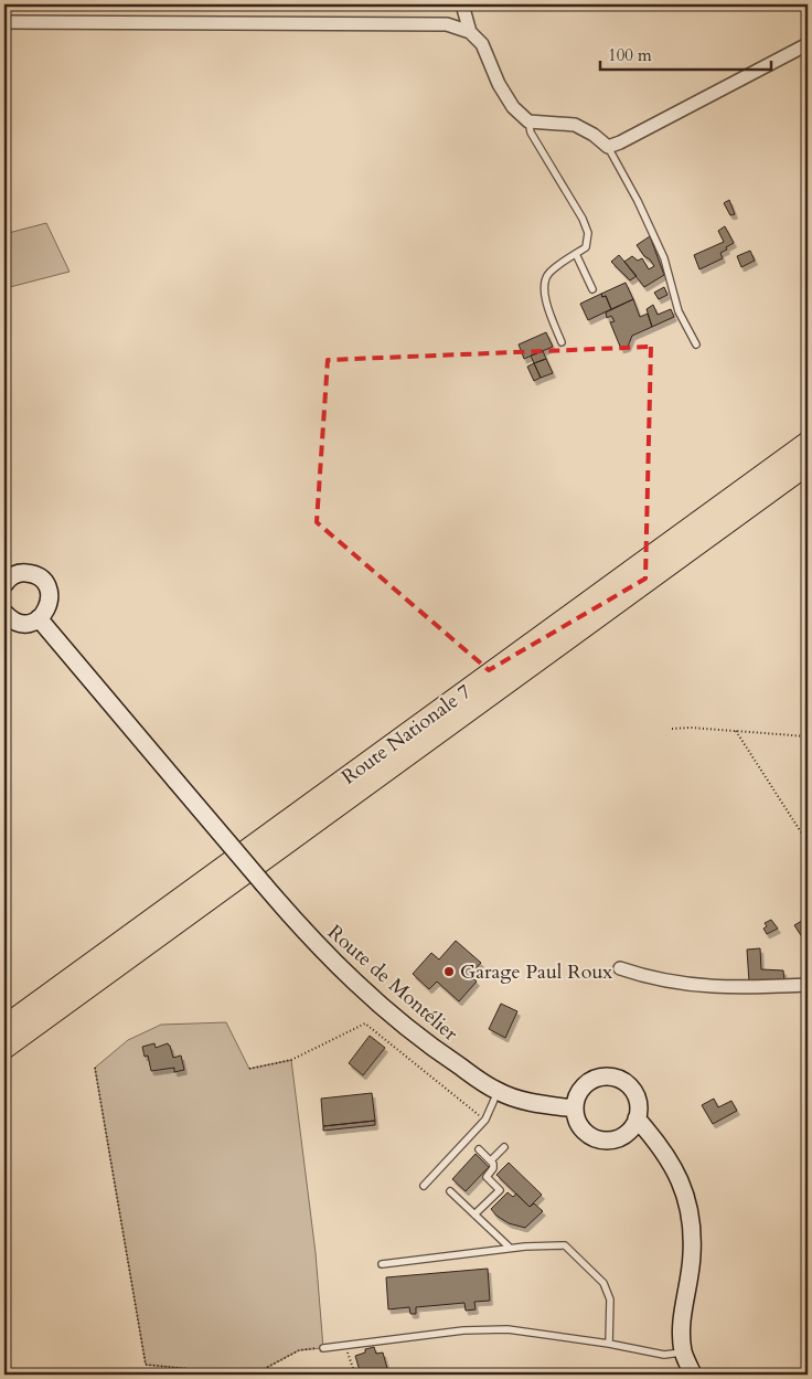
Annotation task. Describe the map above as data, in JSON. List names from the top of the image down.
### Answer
{
  "streets": {
    "highway": ["Route Nationale 7"],
    "main road": ["Route de Montélier"]
  },
  "places": ["Garage Paul Roux"],
  "scale_bar": "100 m"
}
